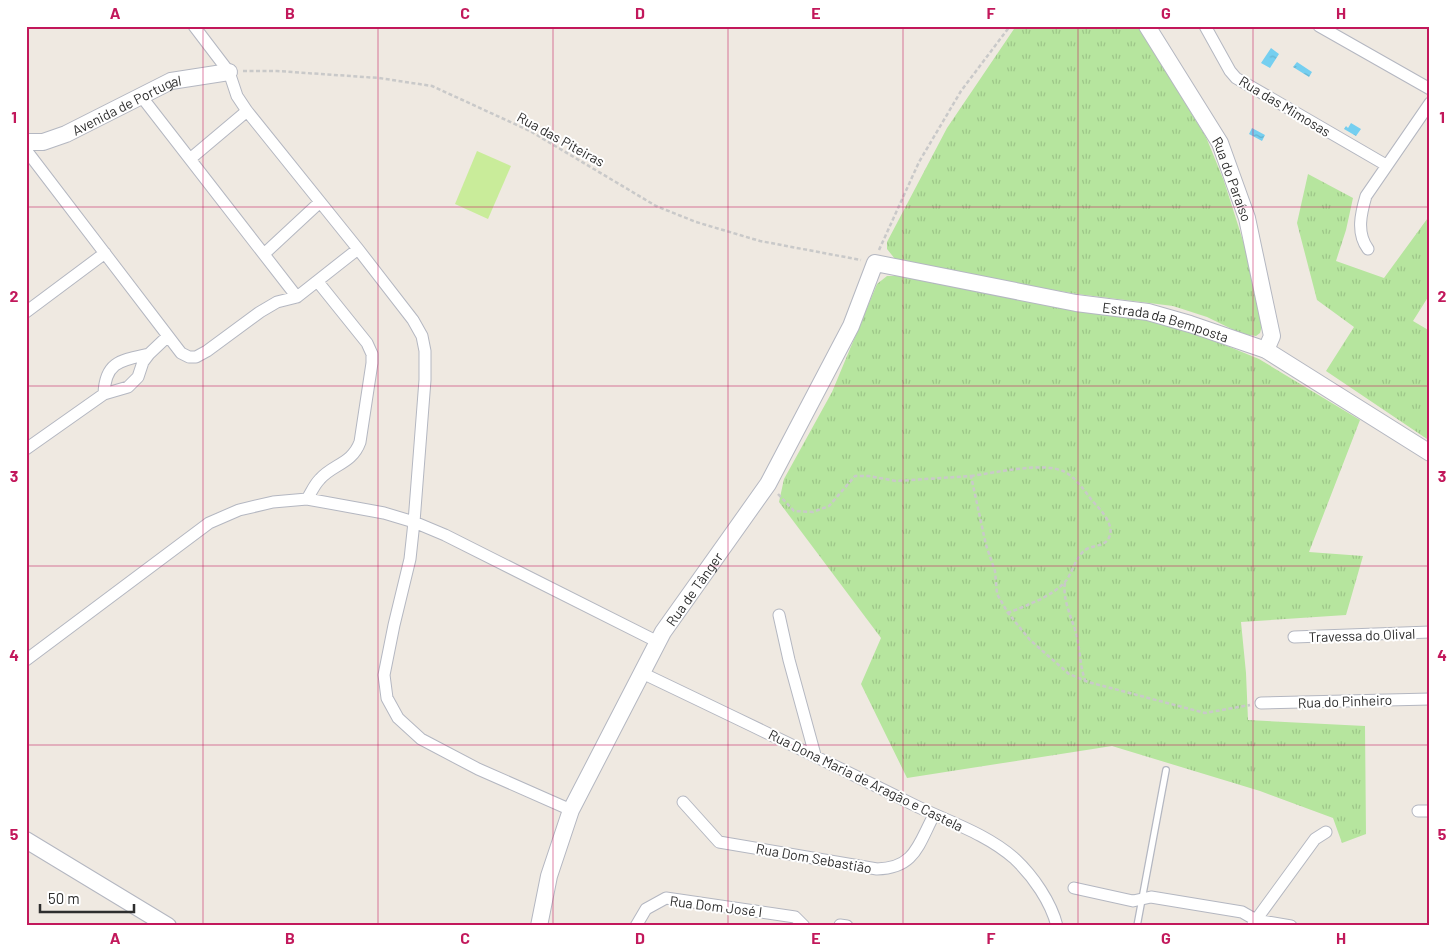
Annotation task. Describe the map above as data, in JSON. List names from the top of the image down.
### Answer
{
  "streets": {
    "street": [
      "Avenida de Portugal",
      "Rua das Mimosas",
      "Rua do Paraíso",
      "Estrada da Bemposta",
      "Rua de Tânger",
      "Travessa do Olival",
      "Rua do Pinheiro",
      "Rua Dona Maria de Aragão e Castela",
      "Rua Dom Sebastião",
      "Rua Dom José I"
    ],
    "path": ["Rua das Piteiras"]
  },
  "crossings": [
    ["Avenida de Portugal", "Rua das Piteiras"],
    ["Rua das Piteiras", "Estrada da Bemposta"],
    ["Rua das Piteiras", "Rua de Tânger"],
    ["Rua do Paraíso", "Estrada da Bemposta"],
    ["Estrada da Bemposta", "Rua de Tânger"],
    ["Rua de Tânger", "Rua Dona Maria de Aragão e Castela"],
    ["Rua Dona Maria de Aragão e Castela", "Rua Dom Sebastião"]
  ],
  "scale_bar": "50 m",
  "grid": {
    "columns": [
      "A",
      "B",
      "C",
      "D",
      "E",
      "F",
      "G",
      "H"
    ],
    "rows": [
      "1",
      "2",
      "3",
      "4",
      "5"
    ]
  }
}
